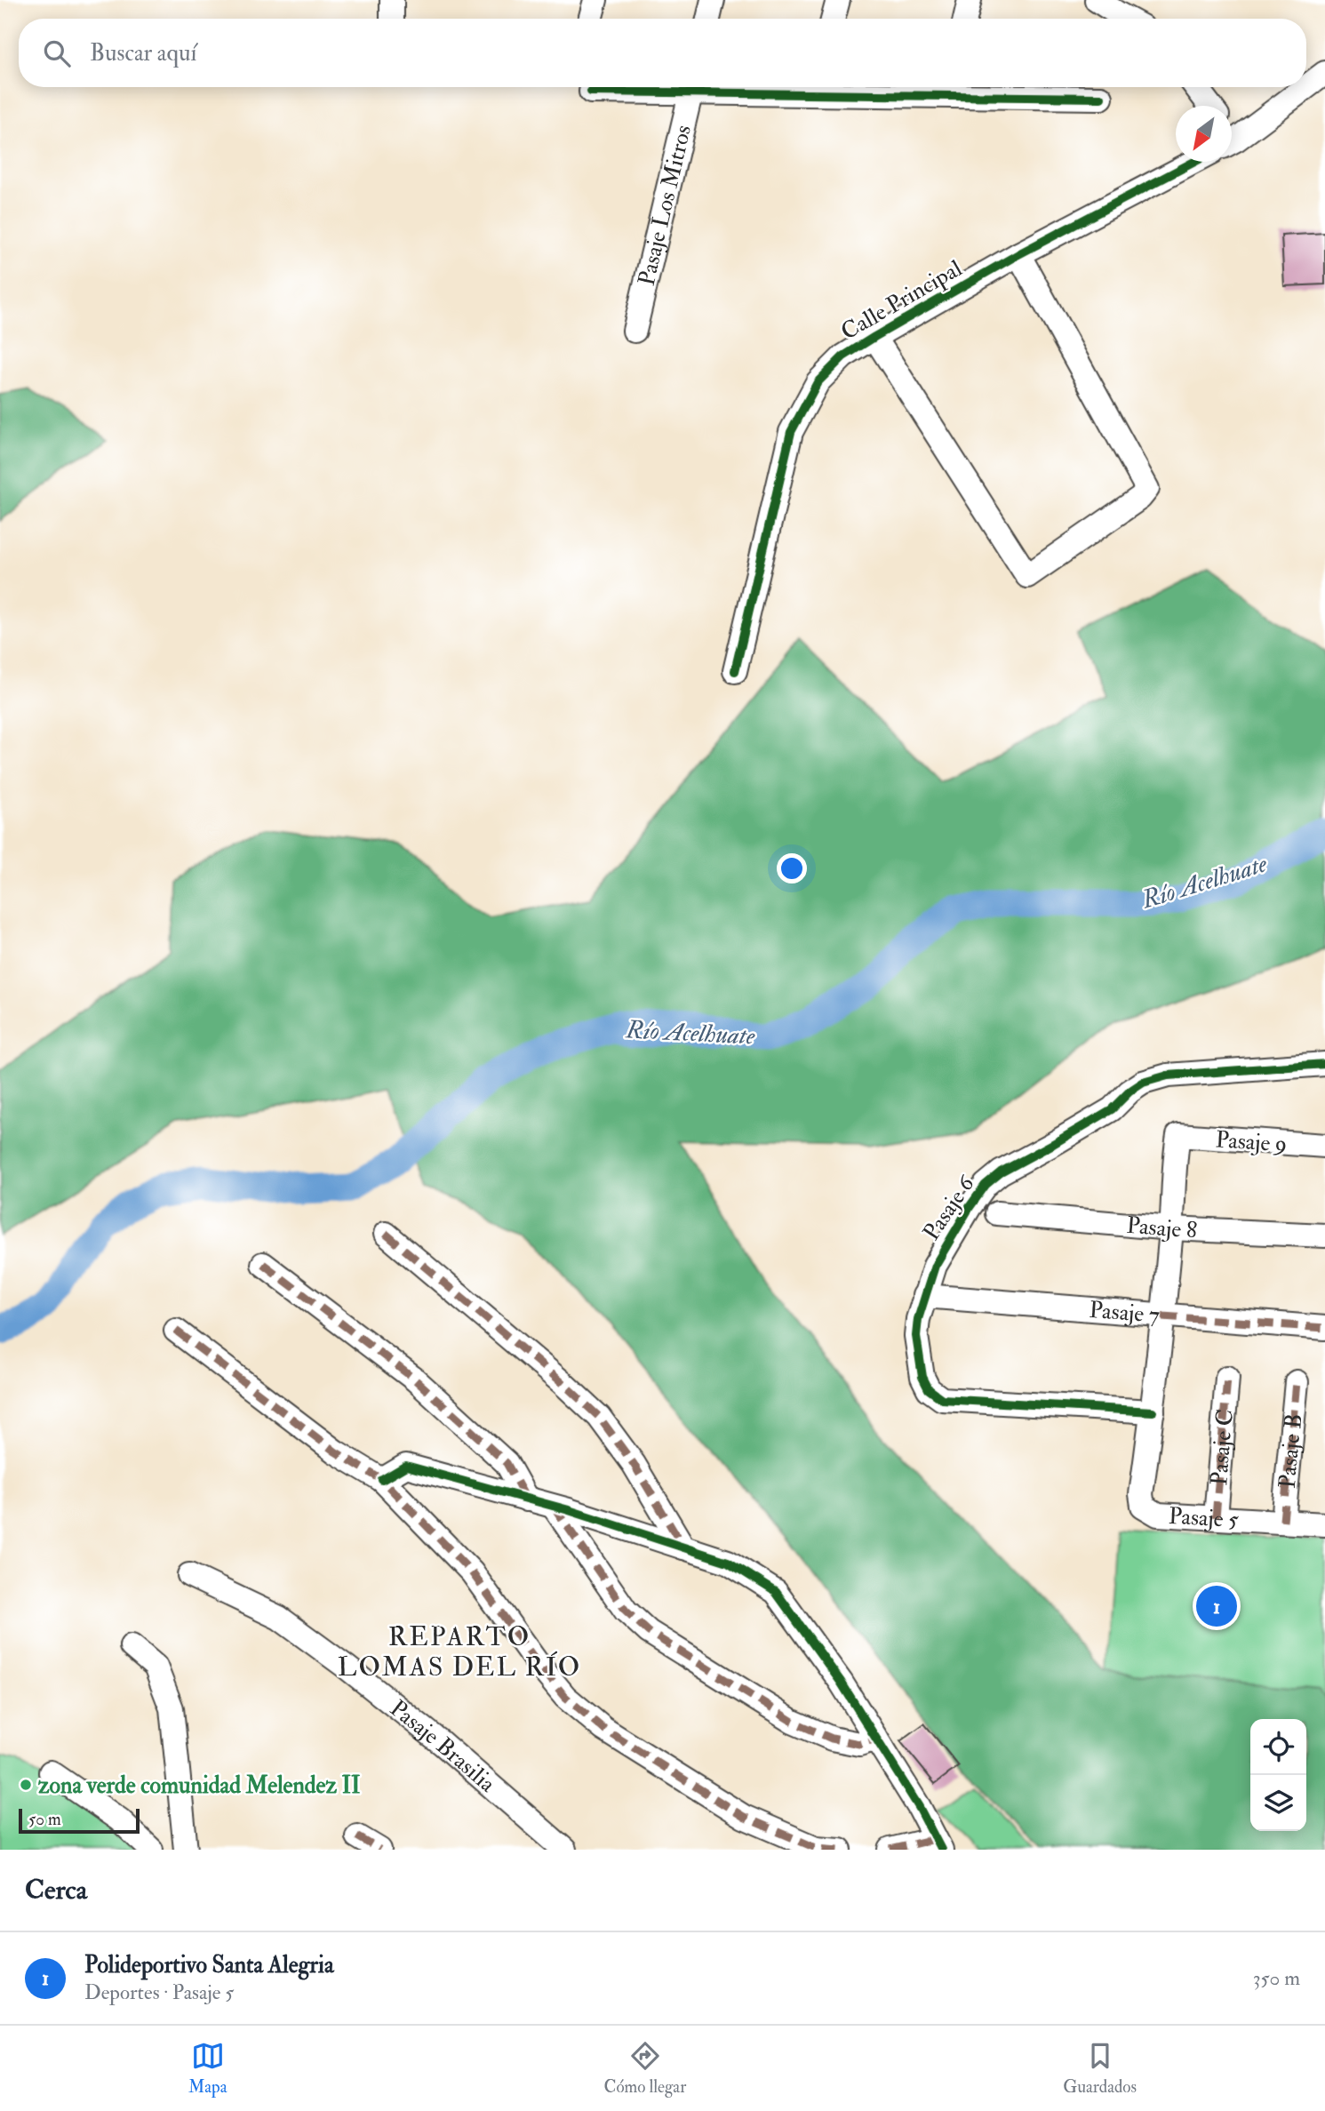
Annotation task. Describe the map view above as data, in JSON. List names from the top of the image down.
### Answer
{
  "streets": {
    "street": [
      "Pasaje Los Mitros",
      "Calle Principal",
      "Pasaje 9",
      "Pasaje 6",
      "Pasaje 8",
      "Pasaje 7",
      "Pasaje C",
      "Pasaje B",
      "Pasaje 5",
      "Pasaje Brasilia"
    ]
  },
  "crossings": [
    ["Pasaje 9", "Pasaje 8"],
    ["Pasaje 6", "Pasaje 7"],
    ["Pasaje 6", "Pasaje 5"],
    ["Pasaje C", "Pasaje 5"],
    ["Pasaje B", "Pasaje 5"]
  ],
  "districts": ["REPARTO LOMAS DEL RÍO"],
  "water": ["Río Acelhuate"],
  "places": ["zona verde comunidad Melendez II"],
  "scale_bar": "50 m",
  "north": "bottom left",
  "page": {
    "search": "Buscar aquí",
    "pins": "1",
    "scale": "50 m",
    "heading": "Cerca",
    "list": [
      {
        "mark": "1",
        "name": "Polideportivo Santa Alegria",
        "note": "Deportes · Pasaje 5",
        "value": "350 m"
      }
    ],
    "nav": ["Mapa", "Cómo llegar", "Guardados"]
  }
}
